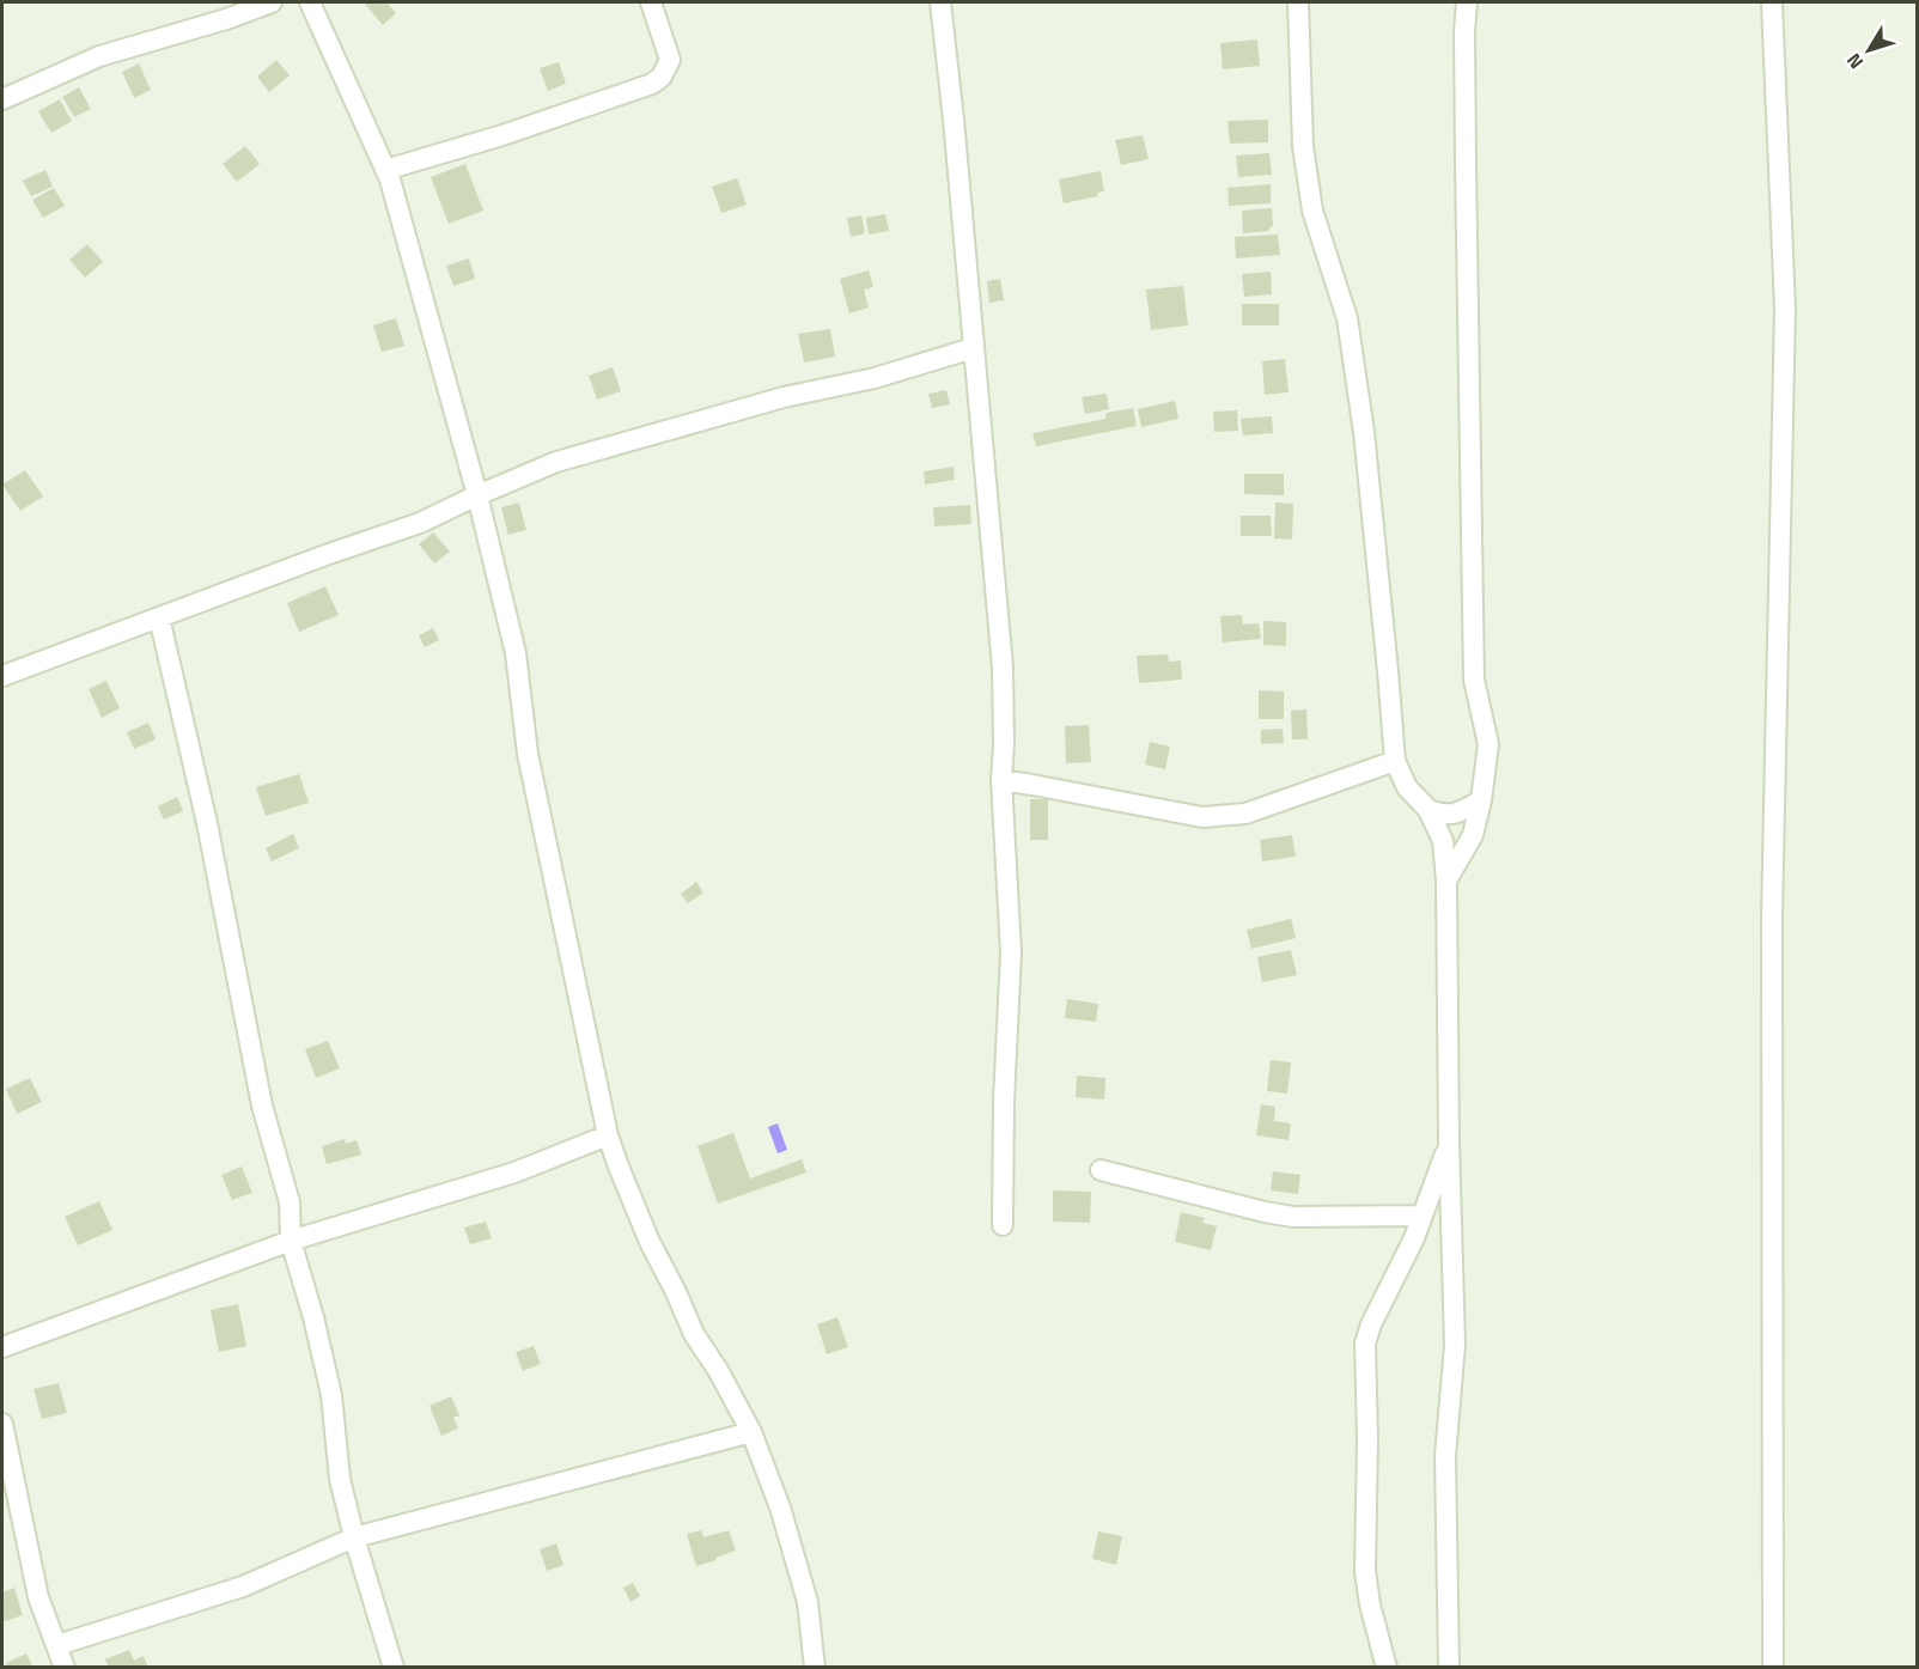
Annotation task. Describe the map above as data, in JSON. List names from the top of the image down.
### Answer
{
  "north": "bottom left"
}
